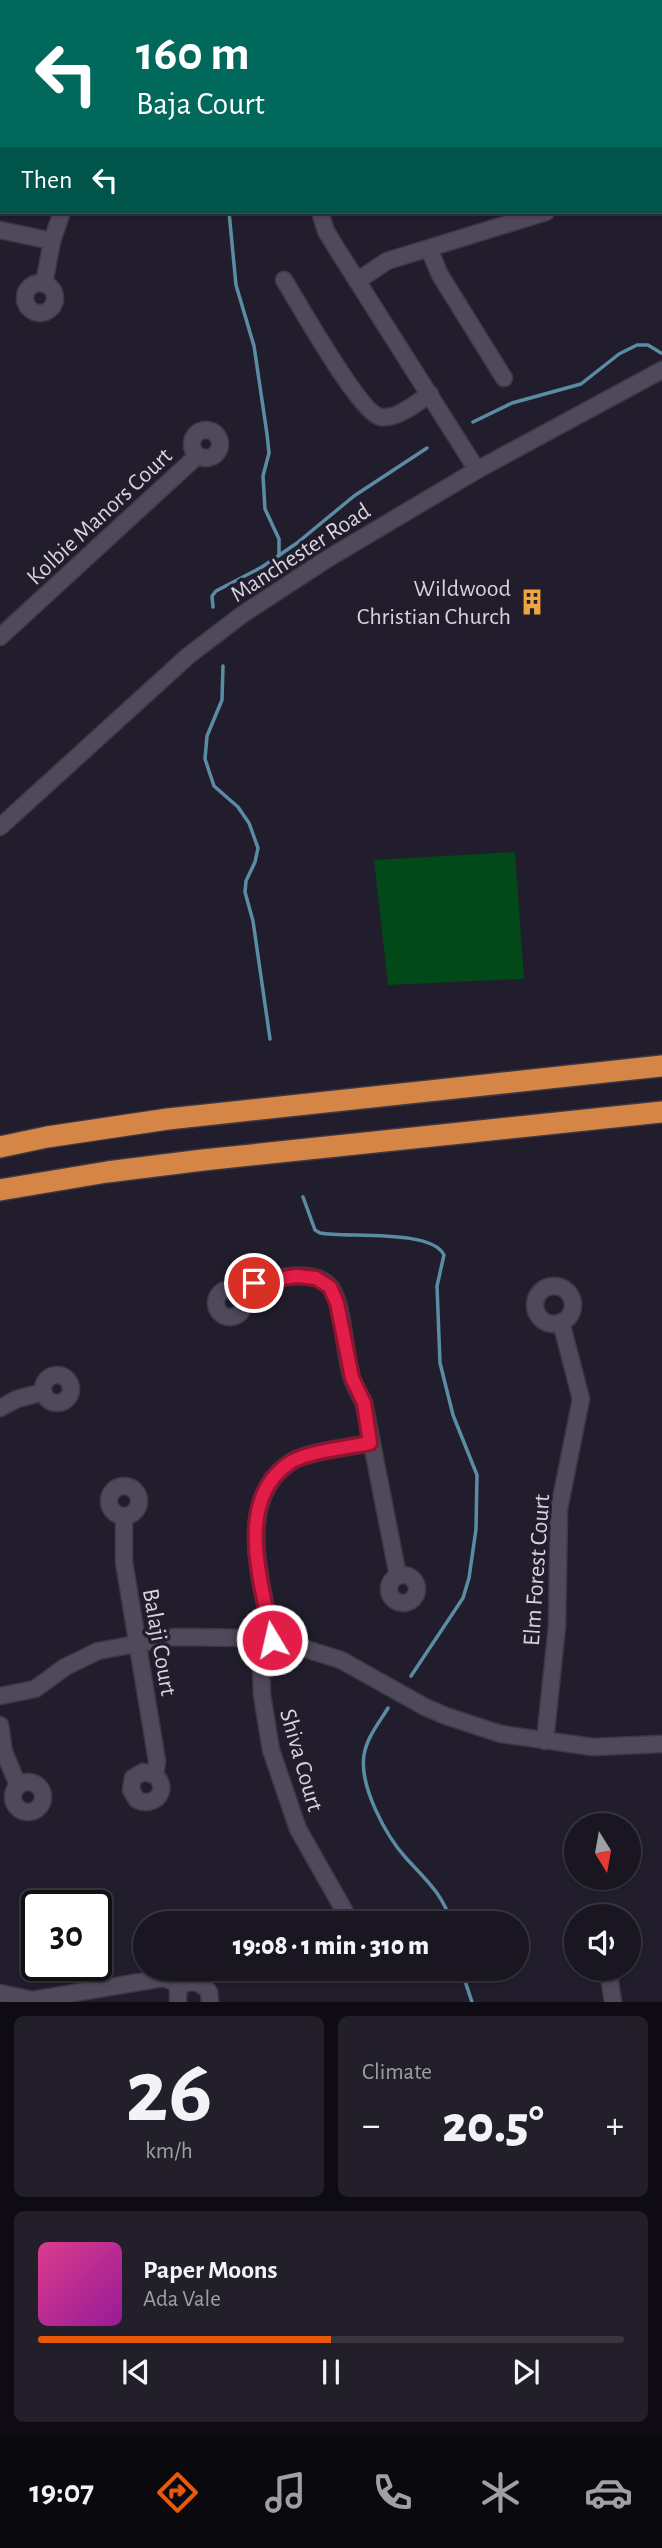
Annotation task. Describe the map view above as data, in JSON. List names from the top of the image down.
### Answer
{
  "streets": {
    "street": [
      "Kolbie Manors Court",
      "Manchester Road",
      "Elm Forest Court",
      "Balaji Court",
      "Shiva Court"
    ]
  },
  "places": {
    "building": ["Wildwood Christian Church"]
  },
  "north": "bottom",
  "page": {
    "turn": ["160 m", "Baja Court"],
    "then": "Then",
    "limit": "30",
    "trip": "19:08 · 1 min · 310 m",
    "tile": [
      ["26", "km/h"],
      "Climate"
    ],
    "heat": ["−", "20.5°", "+"],
    "song": ["Paper Moons", "Ada Vale"],
    "tabs": "19:07"
  }
}
